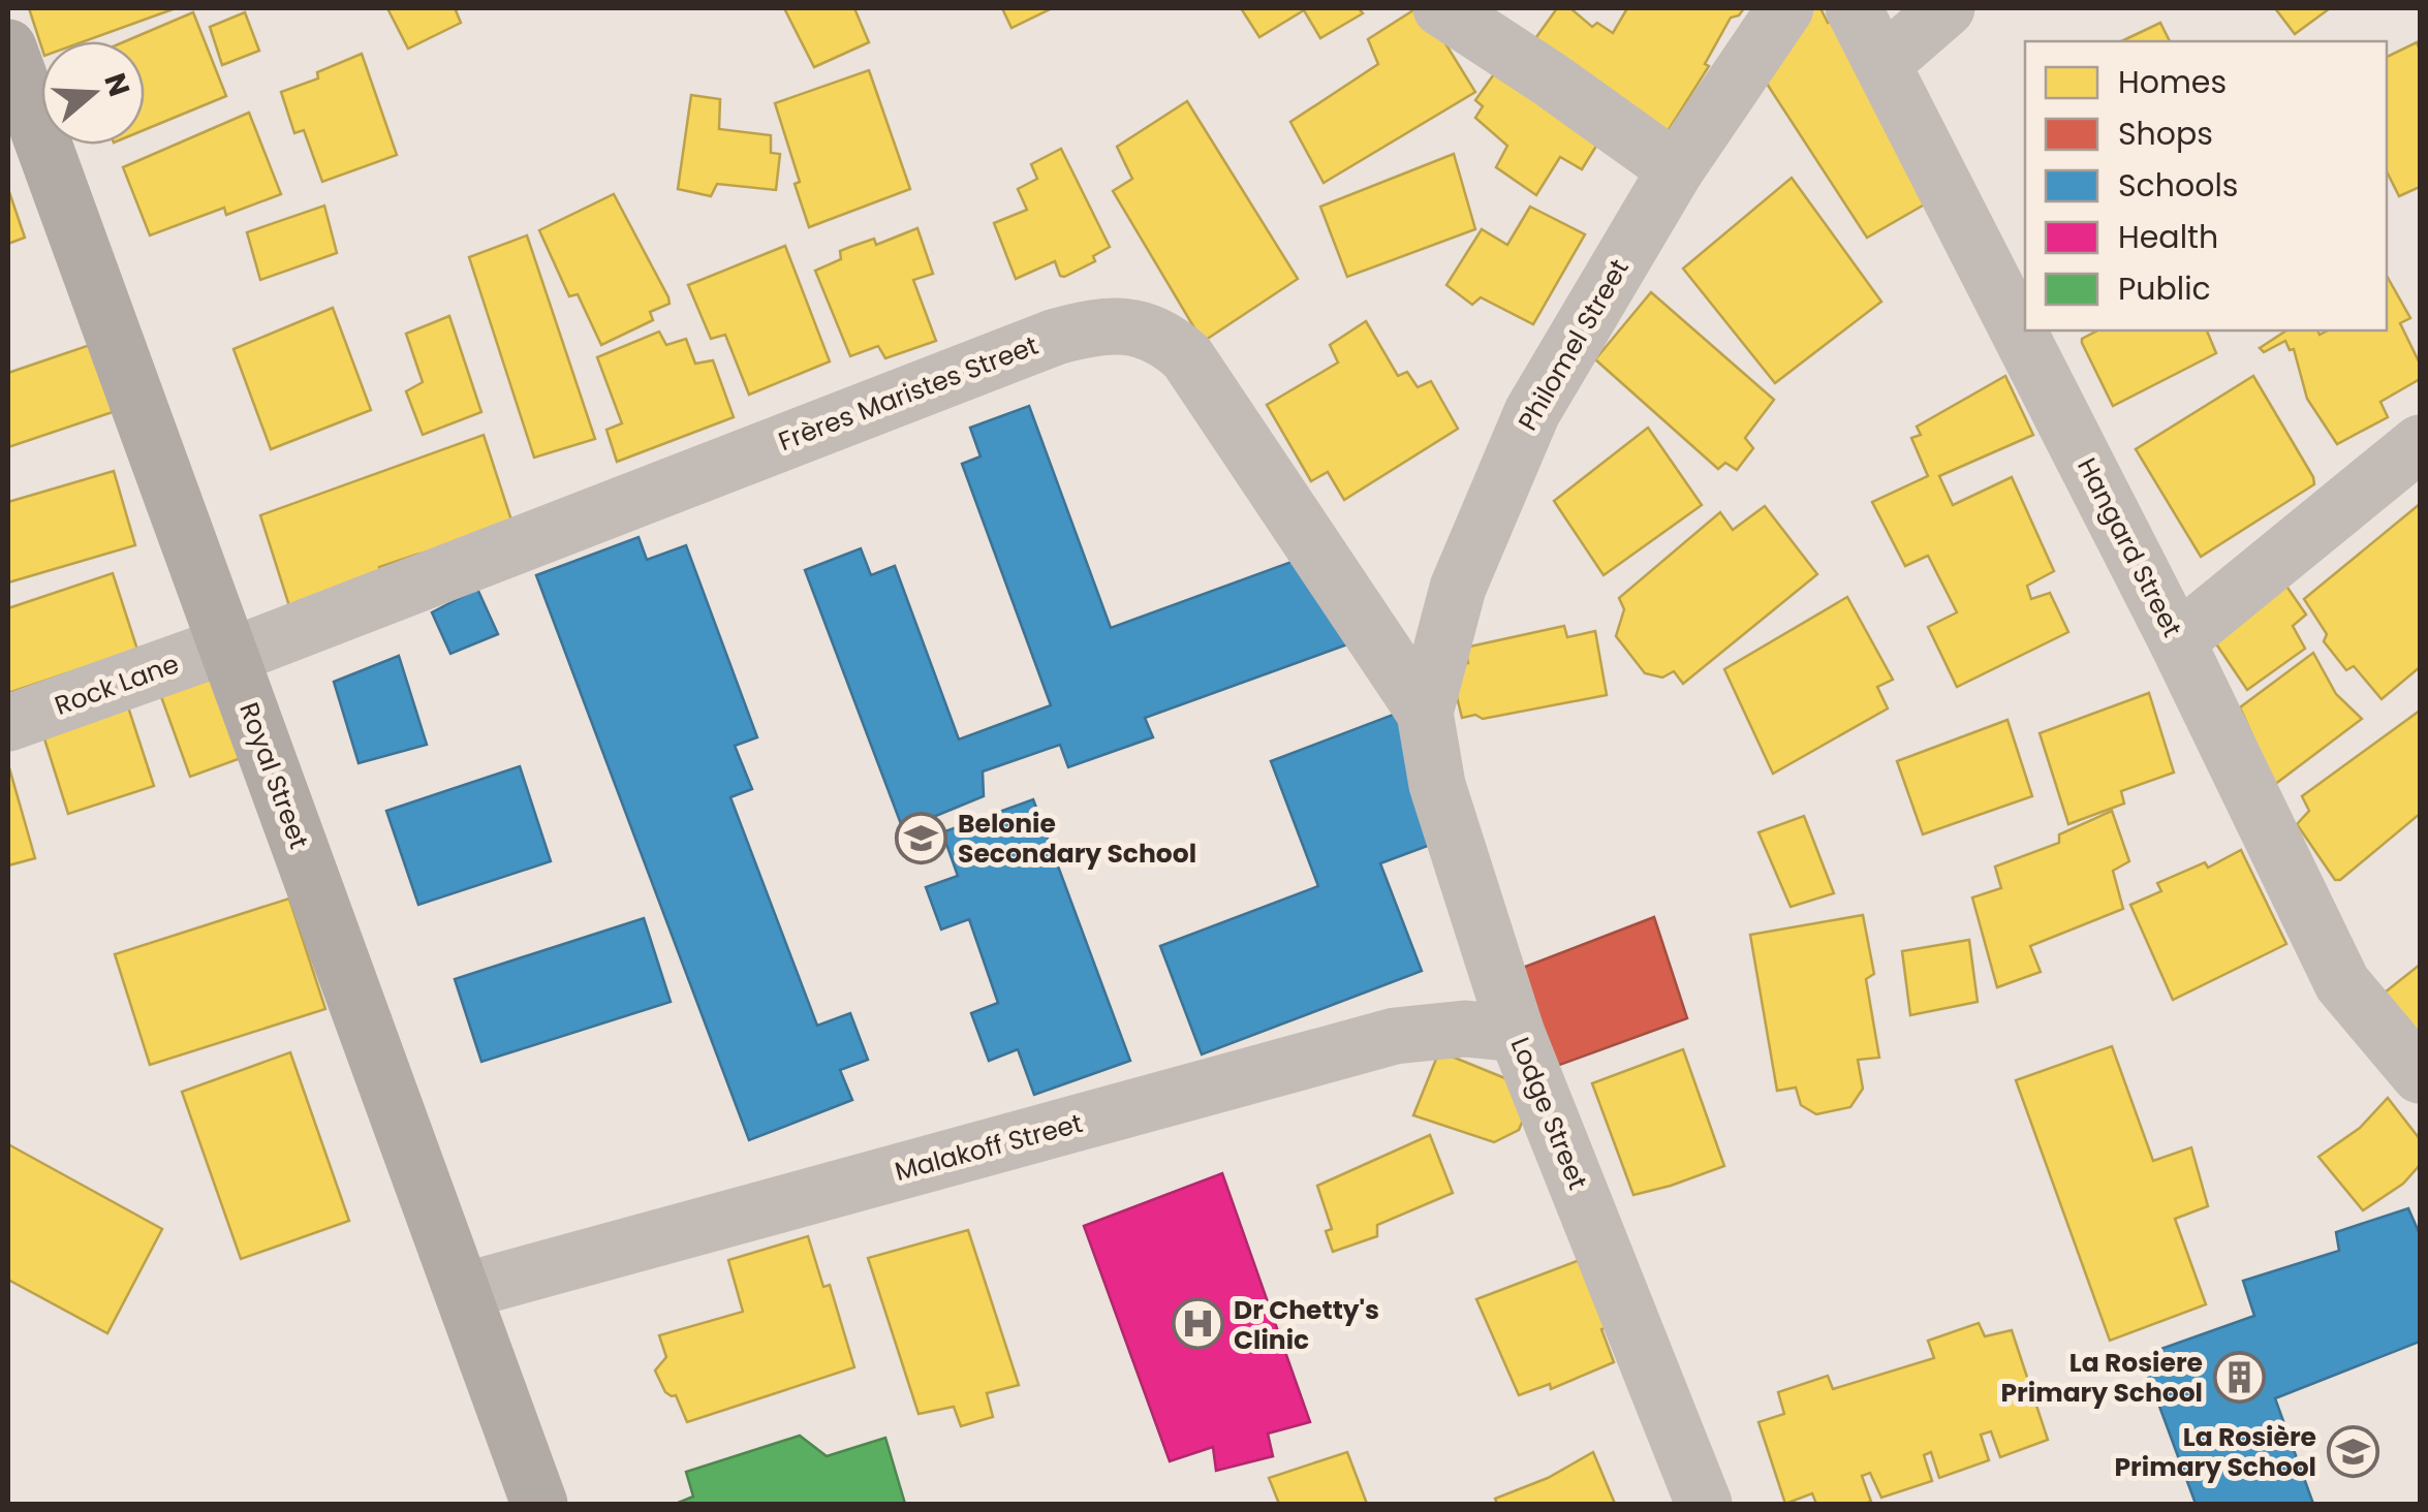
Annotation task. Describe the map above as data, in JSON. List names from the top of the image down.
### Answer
{
  "streets": {
    "main road": ["Royal Street"],
    "street": [
      "Philomel Street",
      "Frères Maristes Street",
      "Hangard Street",
      "Rock Lane",
      "Lodge Street",
      "Malakoff Street"
    ]
  },
  "crossings": [
    ["Philomel Street", "Frères Maristes Street"],
    ["Philomel Street", "Lodge Street"],
    ["Frères Maristes Street", "Rock Lane"],
    ["Frères Maristes Street", "Royal Street"],
    ["Frères Maristes Street", "Lodge Street"],
    ["Rock Lane", "Royal Street"],
    ["Royal Street", "Malakoff Street"],
    ["Lodge Street", "Malakoff Street"]
  ],
  "places": {
    "school or university": ["Belonie Secondary School", "La Rosière Primary School"],
    "hospital": ["Dr Chetty's Clinic"],
    "building": ["La Rosiere Primary School"]
  },
  "legend": [
    "Homes",
    "Shops",
    "Schools",
    "Health",
    "Public"
  ],
  "north": "right"
}
